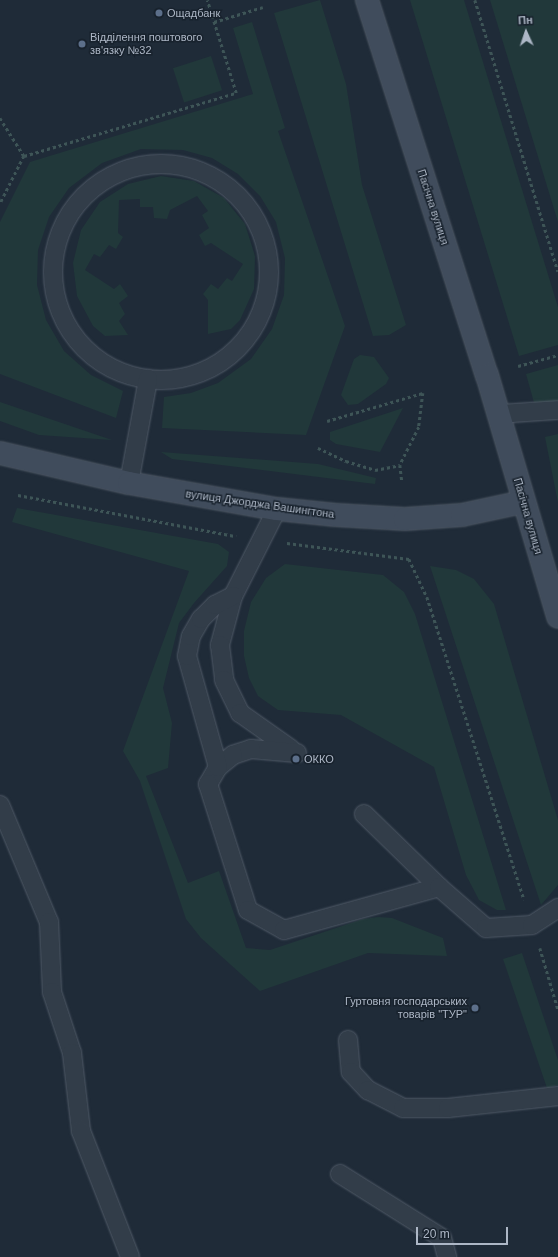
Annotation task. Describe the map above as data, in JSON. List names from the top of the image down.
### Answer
{
  "streets": {
    "main road": ["Пасічна вулиця", "вулиця Джорджа Вашингтона"]
  },
  "crossings": [
    ["Пасічна вулиця", "вулиця Джорджа Вашингтона"]
  ],
  "places": [
    "Ощадбанк",
    "Відділення поштового зв'язку №32",
    "ОККО",
    "Гуртовня господарських товарів \"ТУР\""
  ],
  "scale_bar": "20 m",
  "north": "top"
}
